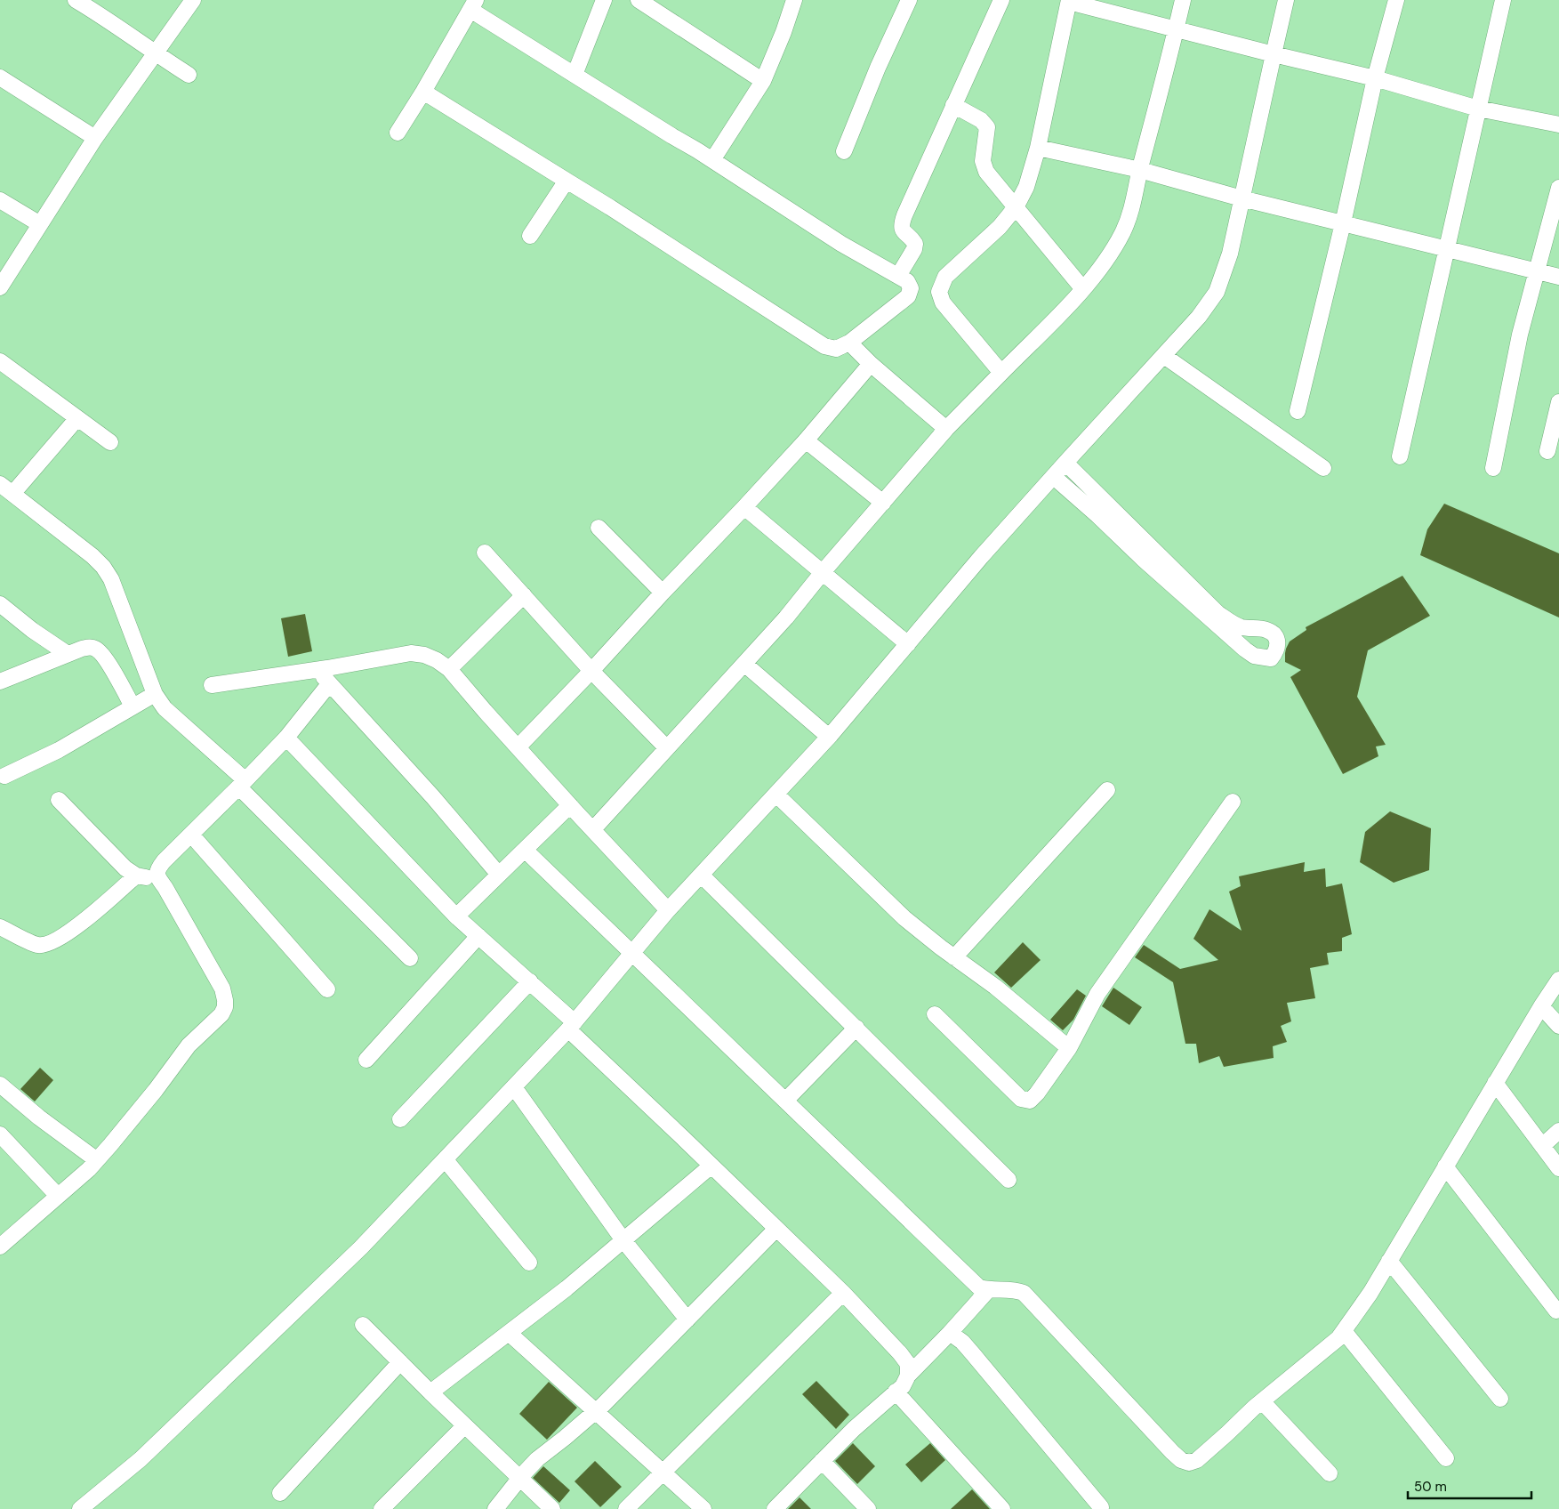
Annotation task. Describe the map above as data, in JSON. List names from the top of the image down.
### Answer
{
  "scale_bar": "50 m"
}
